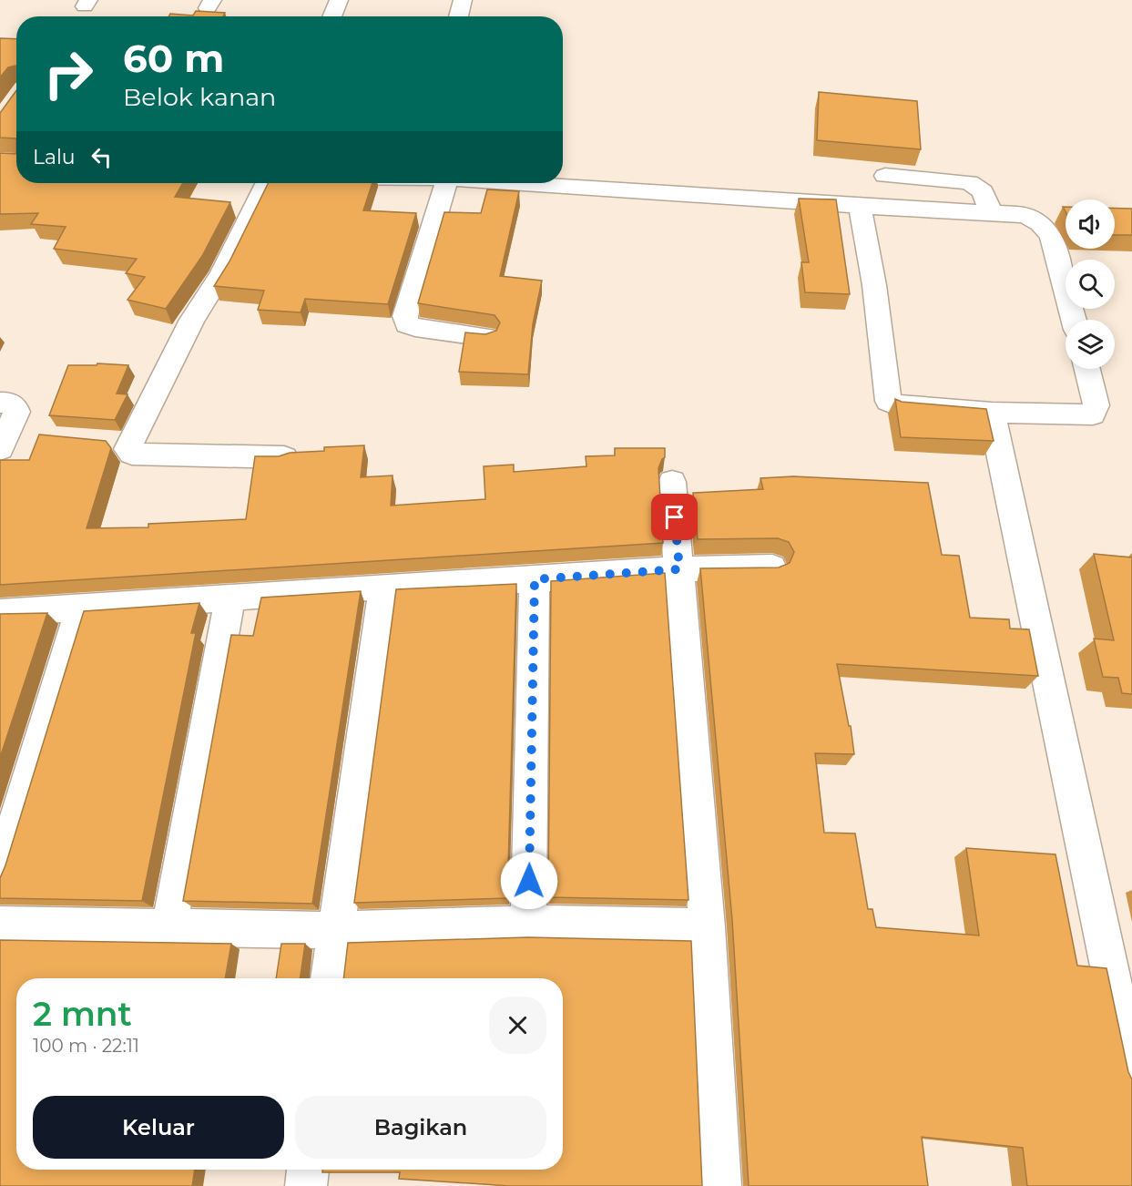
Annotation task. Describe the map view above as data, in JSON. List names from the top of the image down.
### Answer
{
  "page": {
    "turn": ["60 m", "Belok kanan"],
    "then": "Lalu",
    "heading": ["2 mnt", "100 m · 22:11"],
    "buttons": ["Keluar", "Bagikan"]
  }
}
